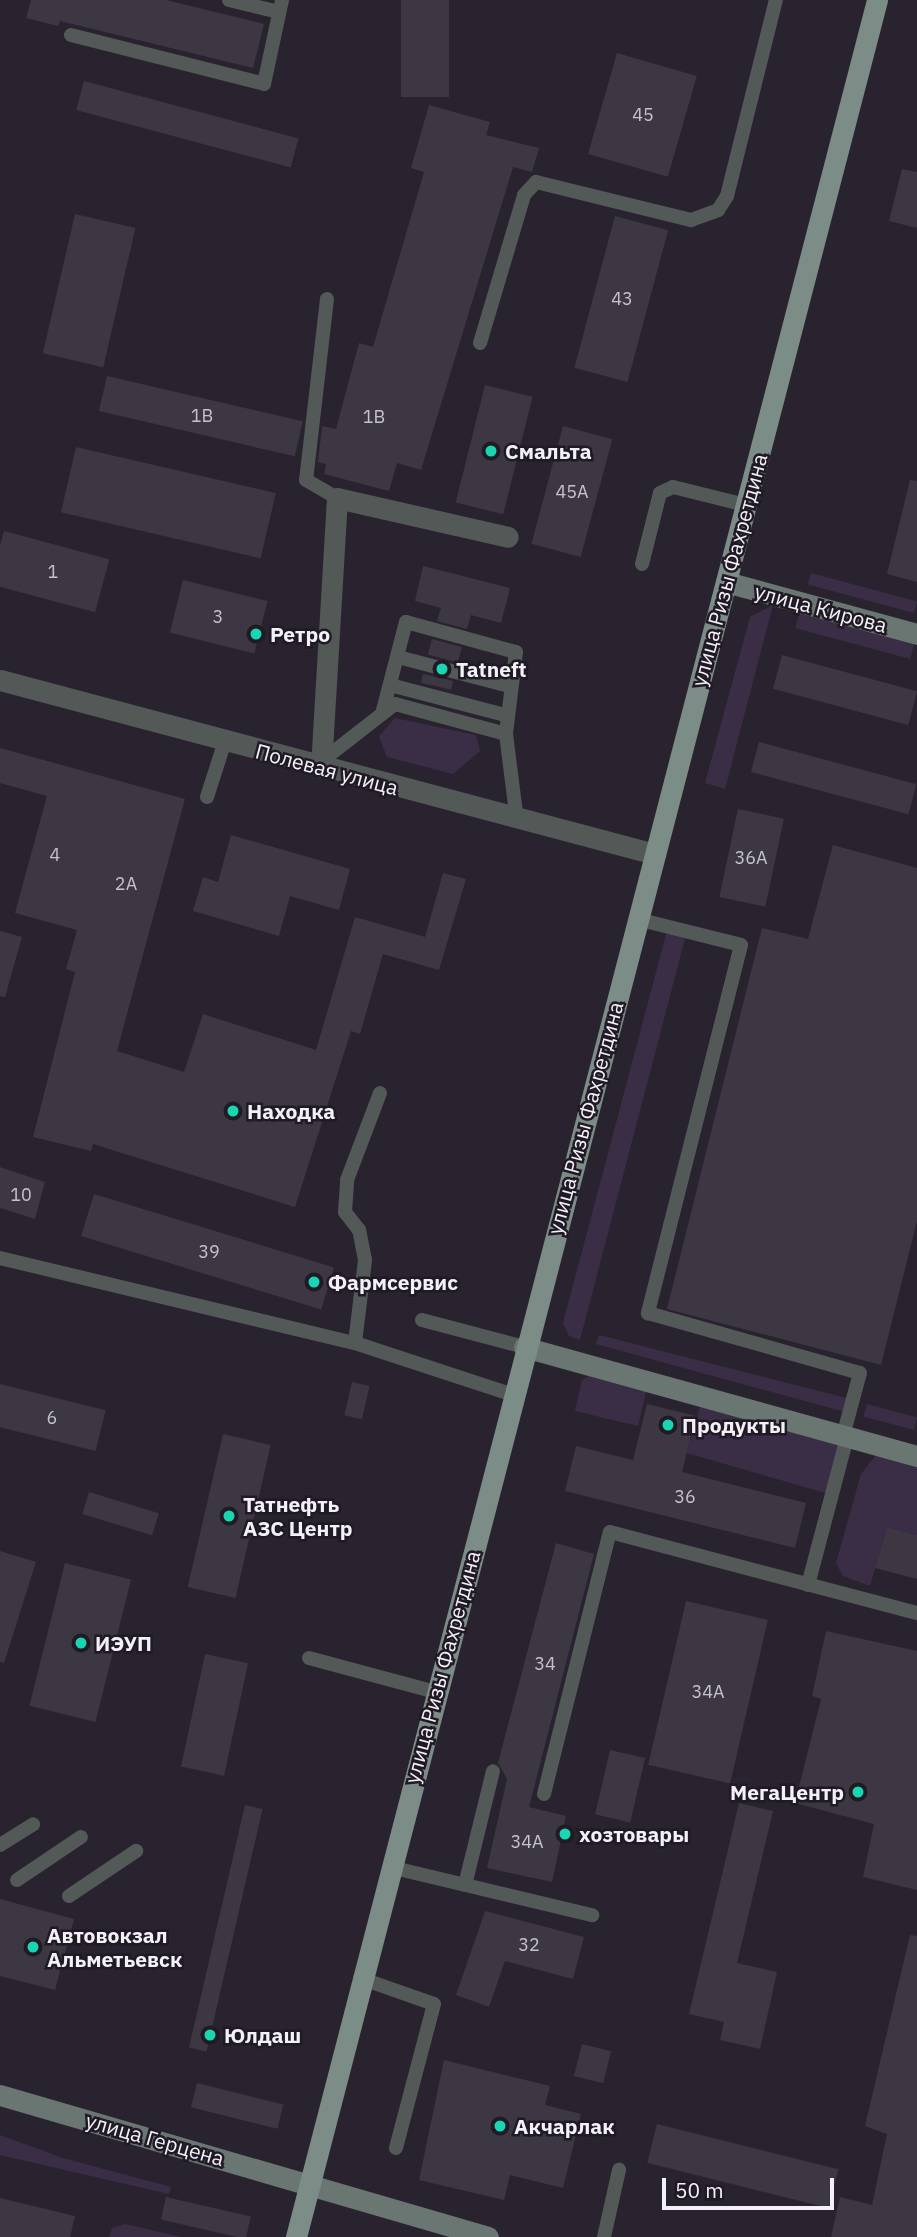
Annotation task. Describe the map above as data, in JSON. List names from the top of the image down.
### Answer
{
  "streets": {
    "main road": ["улица Ризы Фахретдина"],
    "street": ["улица Кирова", "Полевая улица", "улица Герцена"]
  },
  "crossings": [
    ["улица Ризы Фахретдина", "улица Кирова"],
    ["улица Ризы Фахретдина", "Полевая улица"],
    ["улица Ризы Фахретдина", "улица Герцена"]
  ],
  "places": [
    "Смальта",
    "Ретро",
    "Tatneft",
    "Находка",
    "Фармсервис",
    "Продукты",
    "Татнефть АЗС Центр",
    "ИЭУП",
    "МегаЦентр",
    "хозтовары",
    "Автовокзал Альметьевск",
    "Юлдаш",
    "Акчарлак"
  ],
  "house_numbers": [
    "45",
    "43",
    "1В",
    "1В",
    "45А",
    "1",
    "3",
    "4",
    "36А",
    "2А",
    "10",
    "39",
    "6",
    "36",
    "34",
    "34А",
    "34А",
    "32"
  ],
  "scale_bar": "50 m"
}
